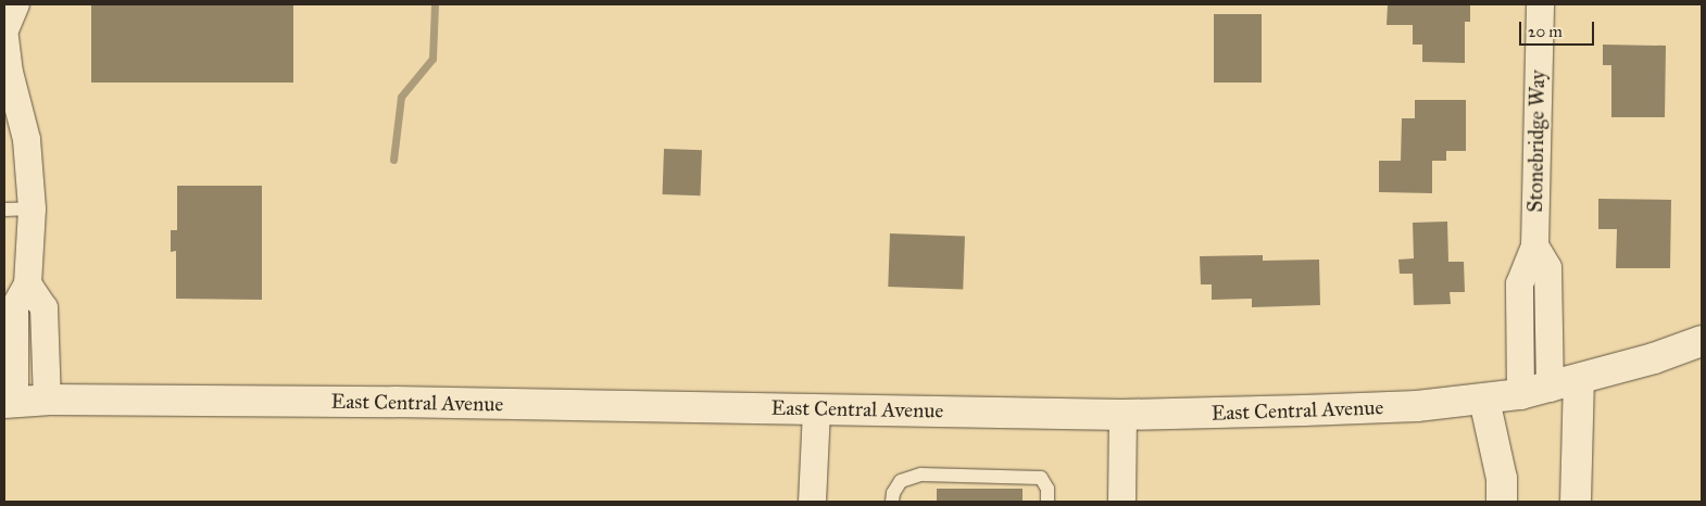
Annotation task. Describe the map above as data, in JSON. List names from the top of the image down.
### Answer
{
  "streets": {
    "main road": ["East Central Avenue"],
    "street": ["Stonebridge Way"]
  },
  "crossings": [
    ["Stonebridge Way", "East Central Avenue"]
  ],
  "scale_bar": "20 m"
}
